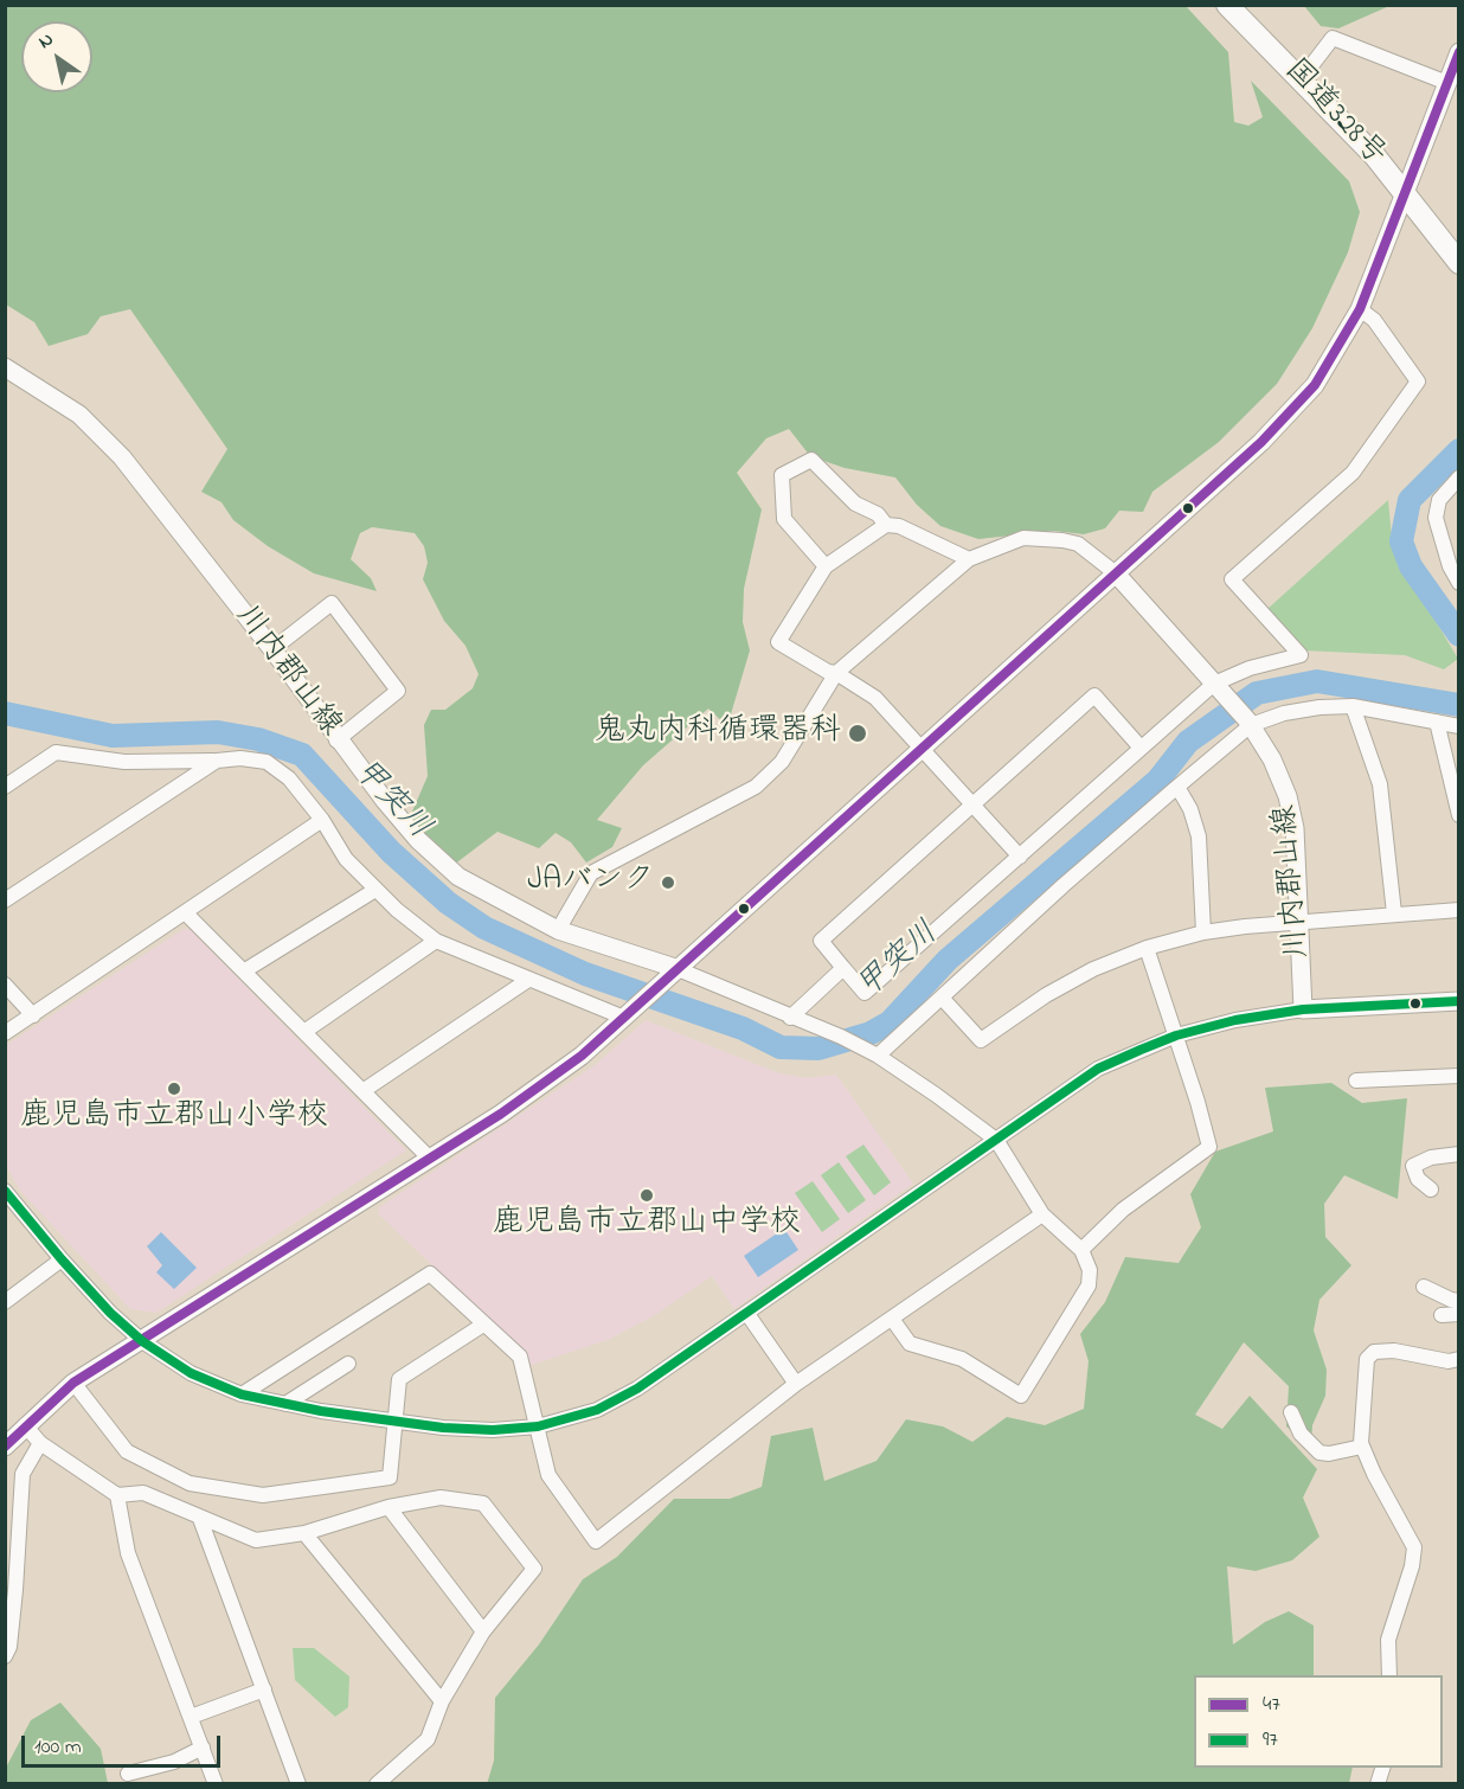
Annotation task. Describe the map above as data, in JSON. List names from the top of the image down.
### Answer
{
  "streets": {
    "highway": ["国道328号"],
    "main road": ["川内郡山線"]
  },
  "water": ["甲突川"],
  "places": [
    "鬼丸内科循環器科",
    "JAバンク",
    "鹿児島市立郡山小学校",
    "鹿児島市立郡山中学校"
  ],
  "lines": ["transit line 47", "transit line 97"],
  "legend": ["47", "97"],
  "scale_bar": "100 m",
  "north": "top left"
}
